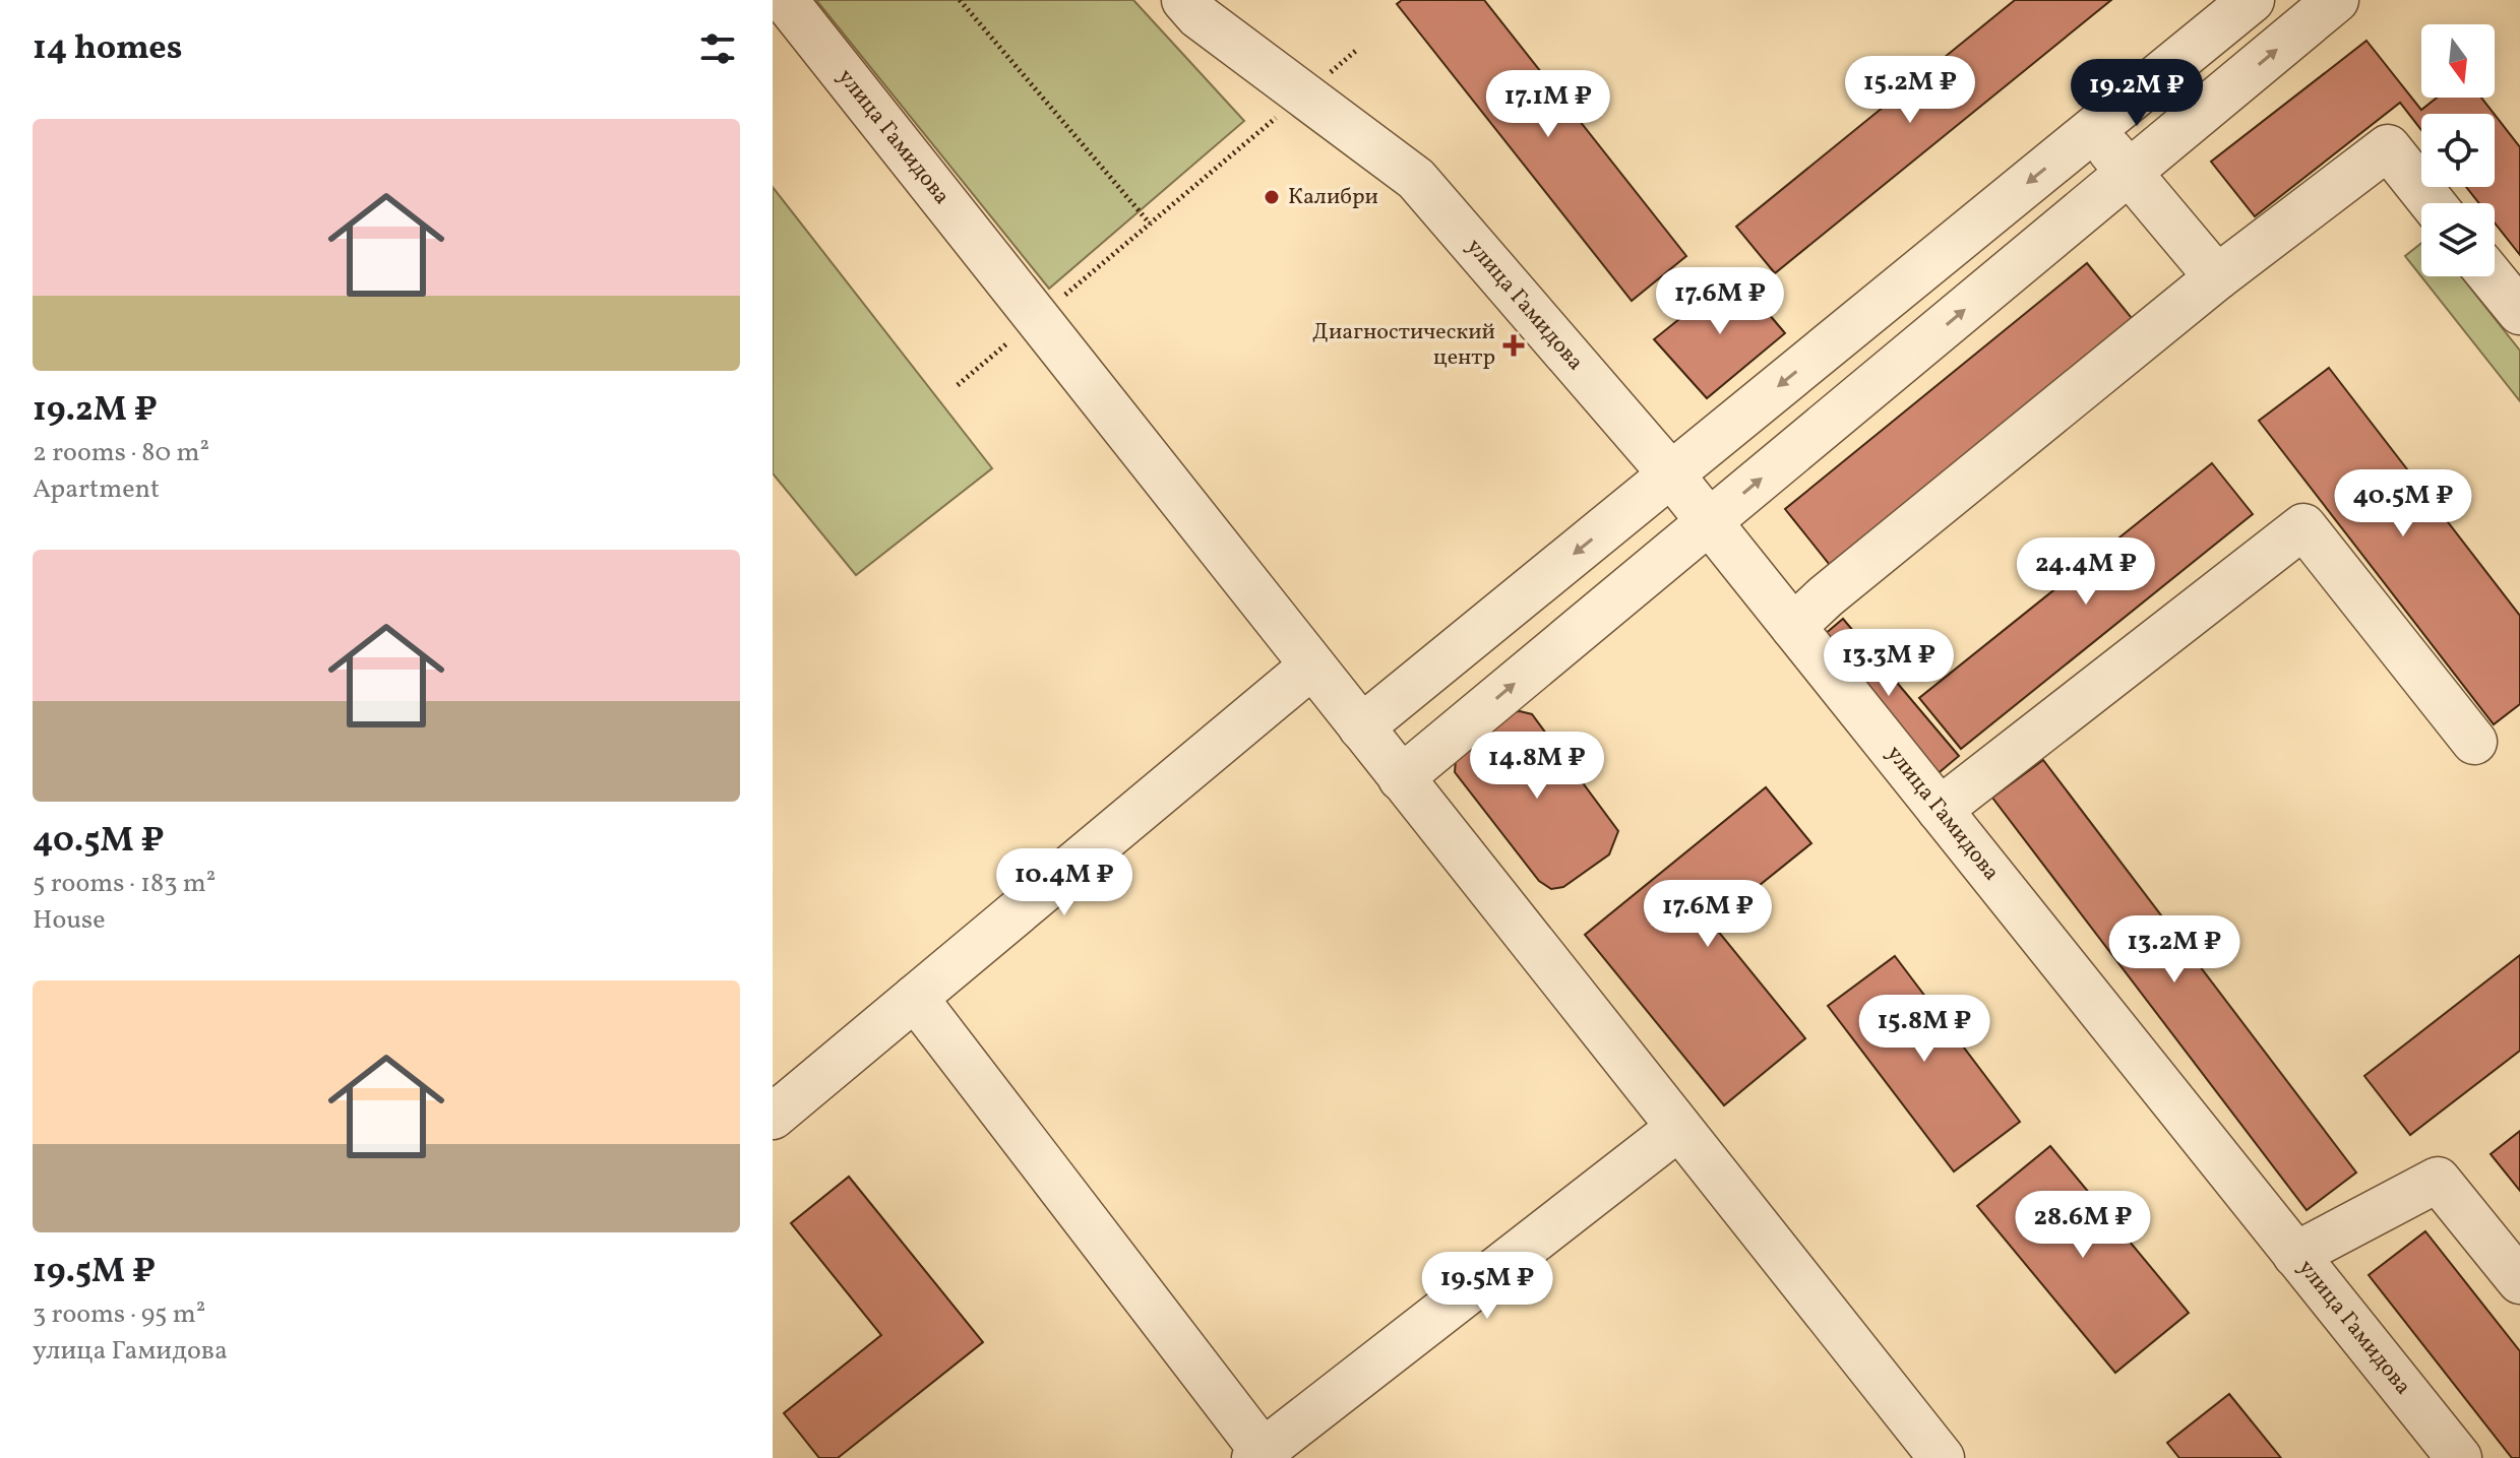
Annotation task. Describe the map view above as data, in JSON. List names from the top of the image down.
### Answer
{
  "streets": {
    "street": ["улица Гамидова"]
  },
  "places": {
    "other": ["Калибри"],
    "health": ["Диагностический центр"]
  },
  "north": "bottom",
  "page": {
    "heading": "14 homes",
    "price": [
      "15.2M ₽",
      "19.2M ₽",
      "17.1M ₽",
      "17.6M ₽",
      "40.5M ₽",
      "24.4M ₽",
      "13.3M ₽",
      "14.8M ₽",
      "10.4M ₽",
      "17.6M ₽",
      "13.2M ₽",
      "15.8M ₽",
      "28.6M ₽",
      "19.5M ₽"
    ],
    "list": [
      {
        "name": "19.2M ₽",
        "note": "2 rooms · 80 m² · Apartment"
      },
      {
        "name": "40.5M ₽",
        "note": "5 rooms · 183 m² · House"
      },
      {
        "name": "19.5M ₽",
        "note": "3 rooms · 95 m² · улица Гамидова"
      }
    ]
  }
}
